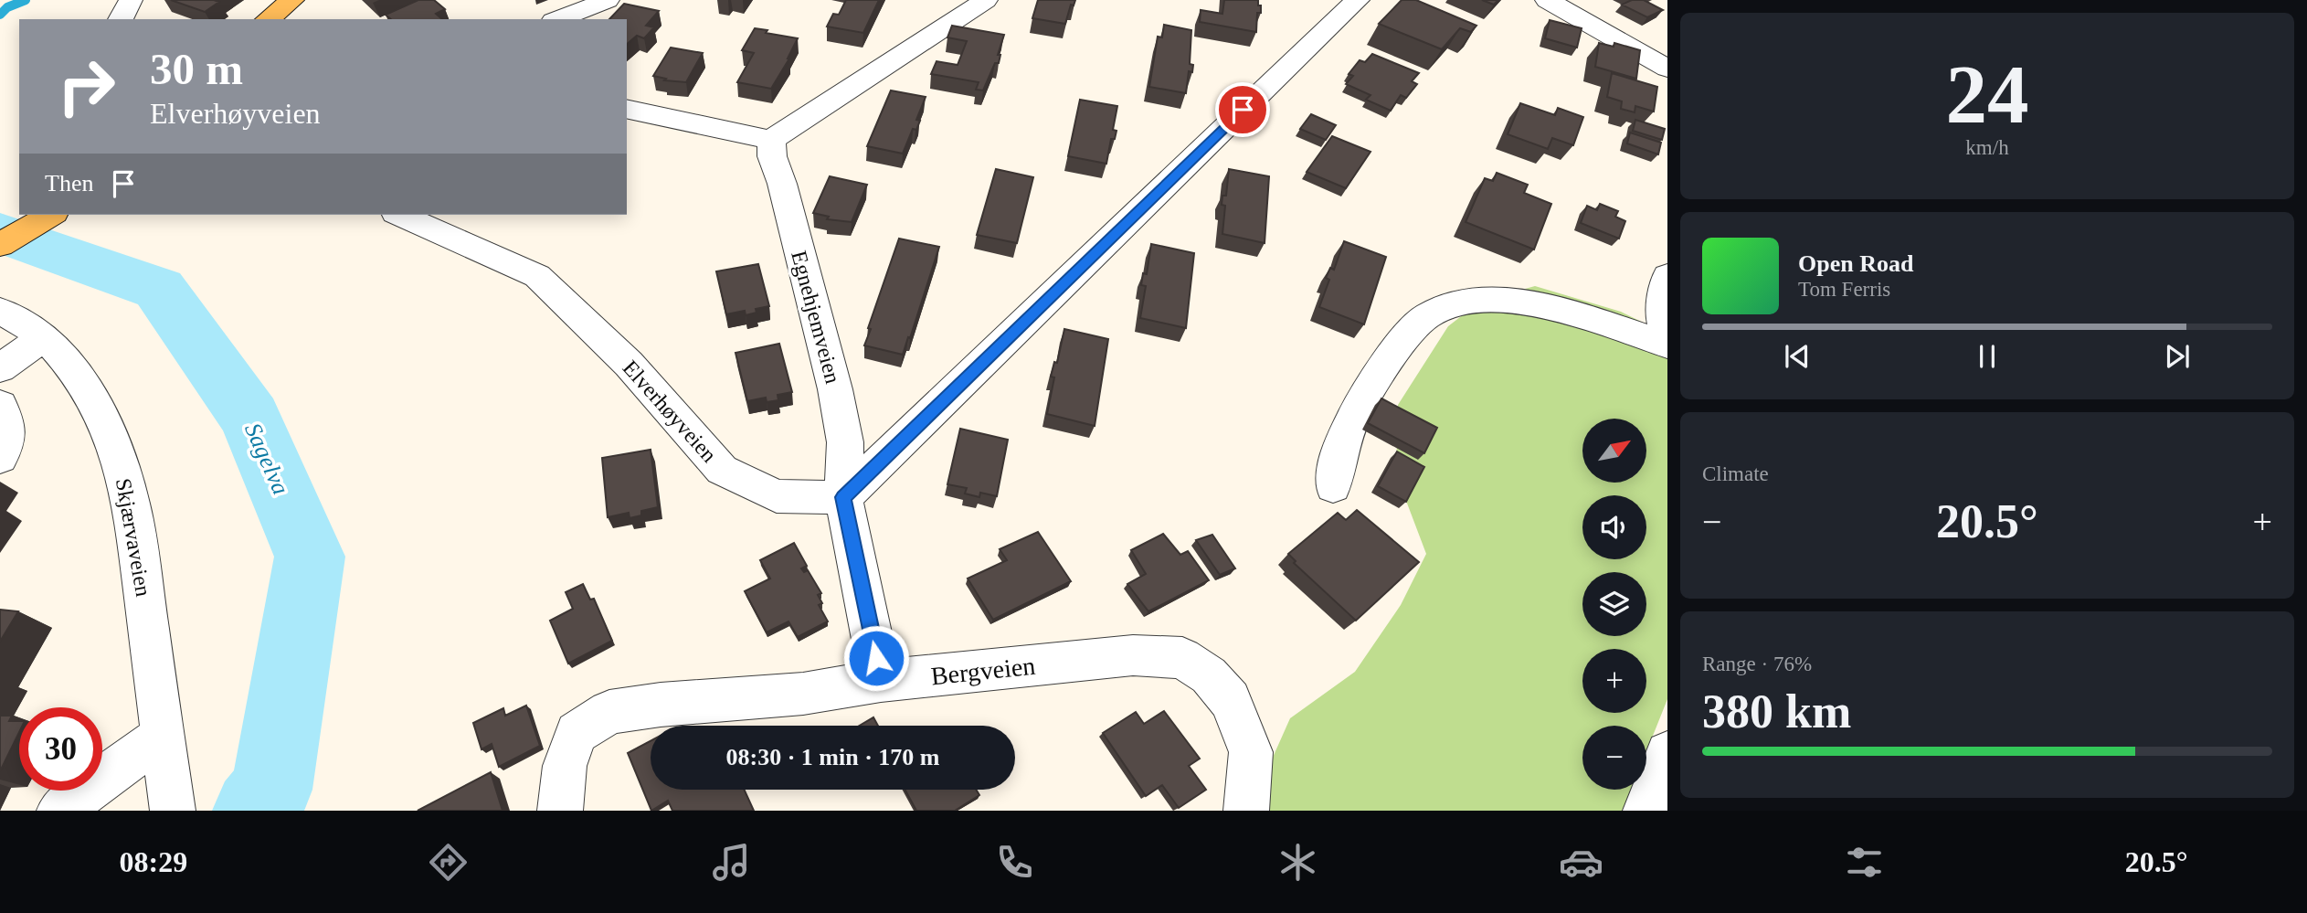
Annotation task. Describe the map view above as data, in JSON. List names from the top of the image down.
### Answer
{
  "streets": {
    "street": [
      "Egnehjemveien",
      "Elverhøyveien",
      "Skjærvaveien",
      "Bergveien"
    ]
  },
  "crossings": [
    ["Egnehjemveien", "Elverhøyveien"],
    ["Egnehjemveien", "Bergveien"]
  ],
  "water": ["Sagelva"],
  "north": "top right",
  "page": {
    "tile": [
      ["24", "km/h"],
      "Climate",
      ["Range · 76%", "380 km"]
    ],
    "turn": ["30 m", "Elverhøyveien"],
    "then": "Then",
    "song": ["Open Road", "Tom Ferris"],
    "map_buttons": ["+", "−"],
    "heat": ["−", "20.5°", "+"],
    "limit": "30",
    "trip": "08:30 · 1 min · 170 m",
    "tabs": ["08:29", "20.5°"]
  }
}
